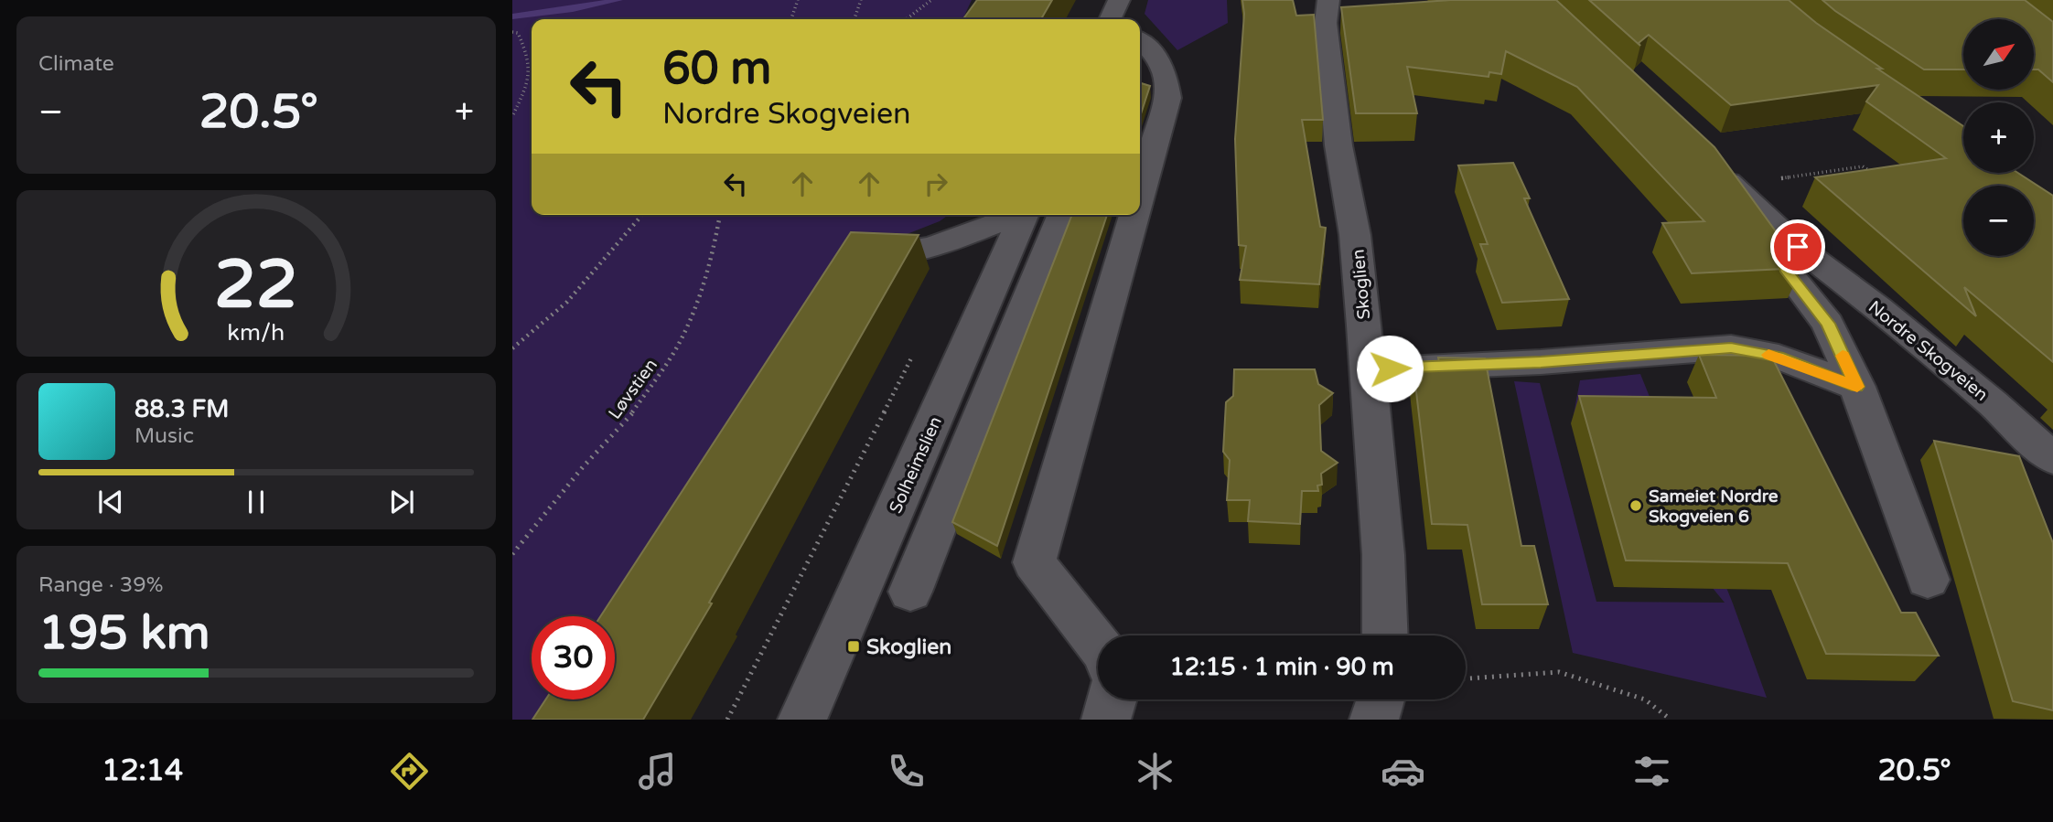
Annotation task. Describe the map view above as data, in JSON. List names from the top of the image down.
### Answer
{
  "streets": {
    "street": ["Skoglien", "Nordre Skogveien", "Solheimslien"],
    "path": ["Løvstien"]
  },
  "places": {
    "other": ["Sameiet Nordre Skogveien 6"],
    "transit": ["Skoglien"]
  },
  "north": "top right",
  "page": {
    "tile": [
      "Climate",
      ["Range · 39%", "195 km"]
    ],
    "map_buttons": ["+", "−"],
    "turn": ["60 m", "Nordre Skogveien"],
    "heat": ["−", "20.5°", "+"],
    "song": ["88.3 FM", "Music"],
    "limit": "30",
    "trip": "12:15 · 1 min · 90 m",
    "tabs": ["12:14", "20.5°"],
    "gauge": ["22", "km/h"]
  }
}
